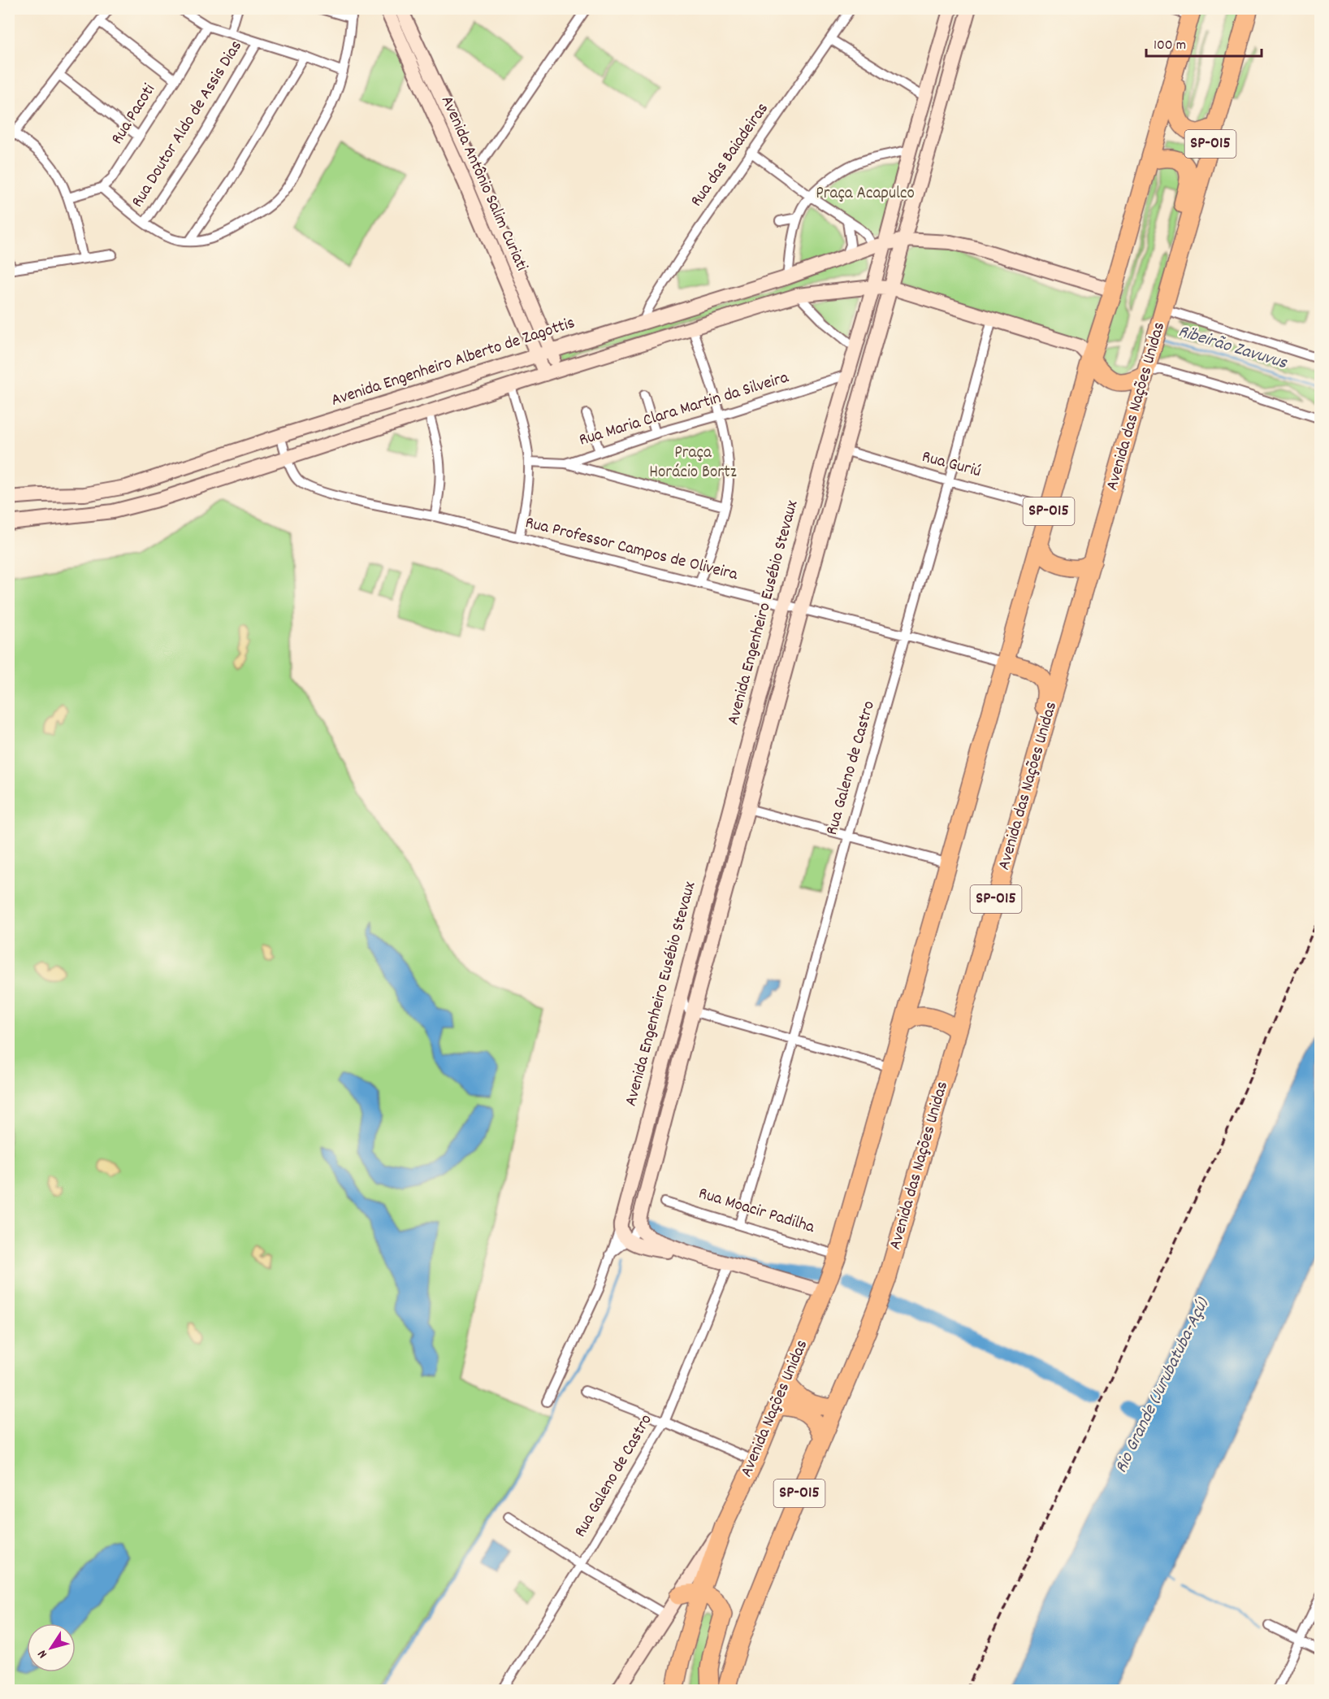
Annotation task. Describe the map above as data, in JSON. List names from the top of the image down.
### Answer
{
  "streets": {
    "highway": ["SP-015", "Avenida das Nações Unidas", "Avenida Nações Unidas"],
    "main road": ["Avenida Antônio Salim Curiati", "Avenida Engenheiro Alberto de Zagottis", "Avenida Engenheiro Eusébio Stevaux"],
    "street": [
      "Rua Pacoti",
      "Rua Doutor Aldo de Assis Dias",
      "Rua das Baiadeiras",
      "Rua Maria Clara Martin da Silveira",
      "Rua Guriú",
      "Rua Professor Campos de Oliveira",
      "Rua Galeno de Castro",
      "Rua Moacir Padilha"
    ]
  },
  "crossings": [
    ["SP-015", "Avenida Engenheiro Alberto de Zagottis"],
    ["SP-015", "Rua Guriú"],
    ["SP-015", "Rua Professor Campos de Oliveira"],
    ["SP-015", "Rua Moacir Padilha"],
    ["SP-015", "Avenida Nações Unidas"],
    ["Rua das Baiadeiras", "Avenida Engenheiro Alberto de Zagottis"],
    ["Avenida Antônio Salim Curiati", "Avenida Engenheiro Alberto de Zagottis"],
    ["Avenida Engenheiro Alberto de Zagottis", "Rua Professor Campos de Oliveira"],
    ["Avenida Engenheiro Alberto de Zagottis", "Avenida Engenheiro Eusébio Stevaux"],
    ["Rua Maria Clara Martin da Silveira", "Avenida Engenheiro Eusébio Stevaux"],
    ["Rua Guriú", "Avenida Engenheiro Eusébio Stevaux"],
    ["Rua Guriú", "Rua Galeno de Castro"],
    ["Rua Professor Campos de Oliveira", "Avenida Engenheiro Eusébio Stevaux"],
    ["Rua Professor Campos de Oliveira", "Rua Galeno de Castro"],
    ["Rua Galeno de Castro", "Rua Moacir Padilha"]
  ],
  "water": ["Ribeirão Zavuvus", "Rio Grande (Jurubatuba-Açú)"],
  "parks": ["Praça Acapulco", "Praça Horácio Bortz"],
  "scale_bar": "100 m",
  "north": "bottom left"
}
